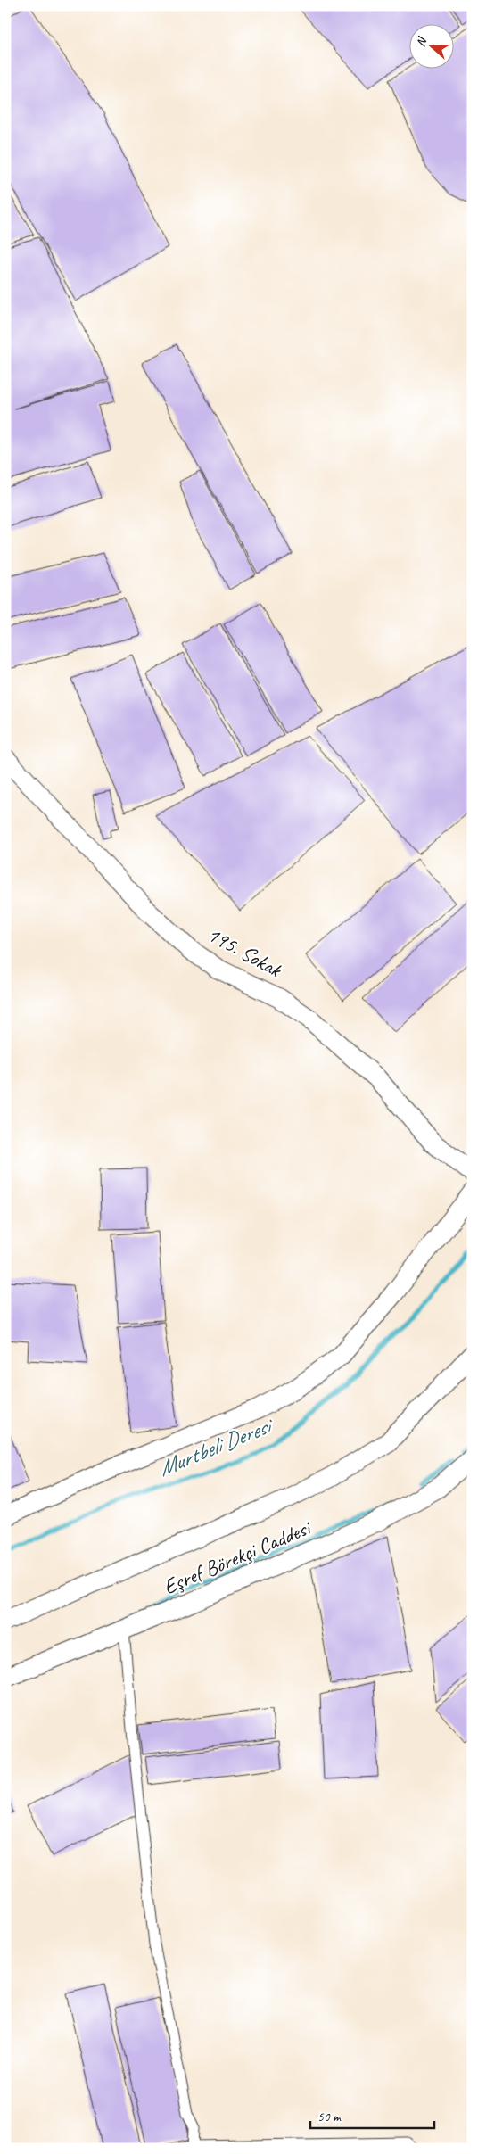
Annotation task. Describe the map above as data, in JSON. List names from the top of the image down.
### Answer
{
  "streets": {
    "street": ["195. Sokak", "Eşref Börekçi Caddesi"]
  },
  "water": ["Murtbeli Deresi"],
  "scale_bar": "50 m",
  "north": "left"
}
